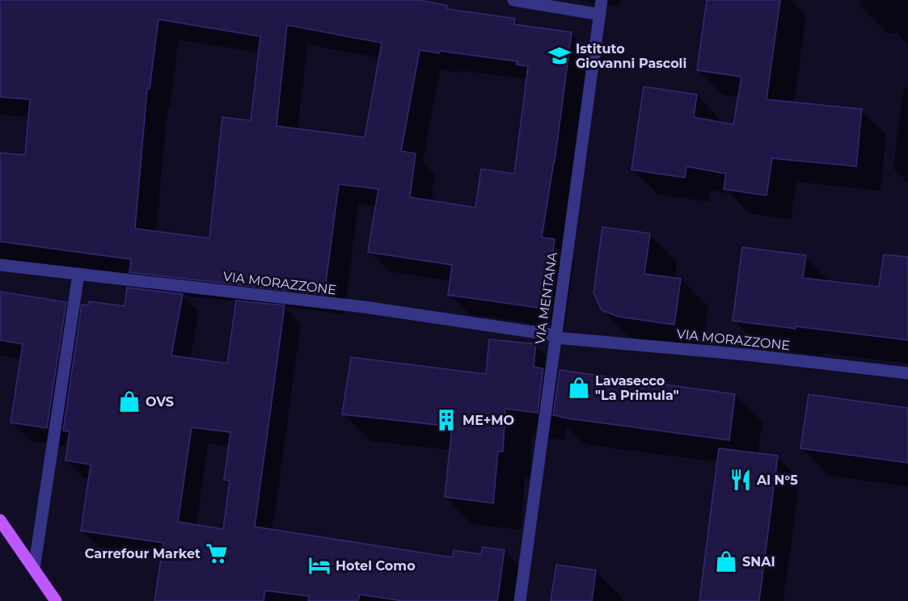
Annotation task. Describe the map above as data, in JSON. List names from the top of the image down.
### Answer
{
  "streets": {
    "street": ["VIA MORAZZONE", "VIA MENTANA"]
  },
  "crossings": [
    ["VIA MORAZZONE", "VIA MENTANA"]
  ],
  "places": {
    "school or university": ["Istituto Giovanni Pascoli"],
    "shop": ["Lavasecco \"La Primula\"", "OVS", "SNAI"],
    "building": ["ME+MO"],
    "restaurant": ["Al N°5"],
    "supermarket": ["Carrefour Market"],
    "hotel": ["Hotel Como"]
  }
}
